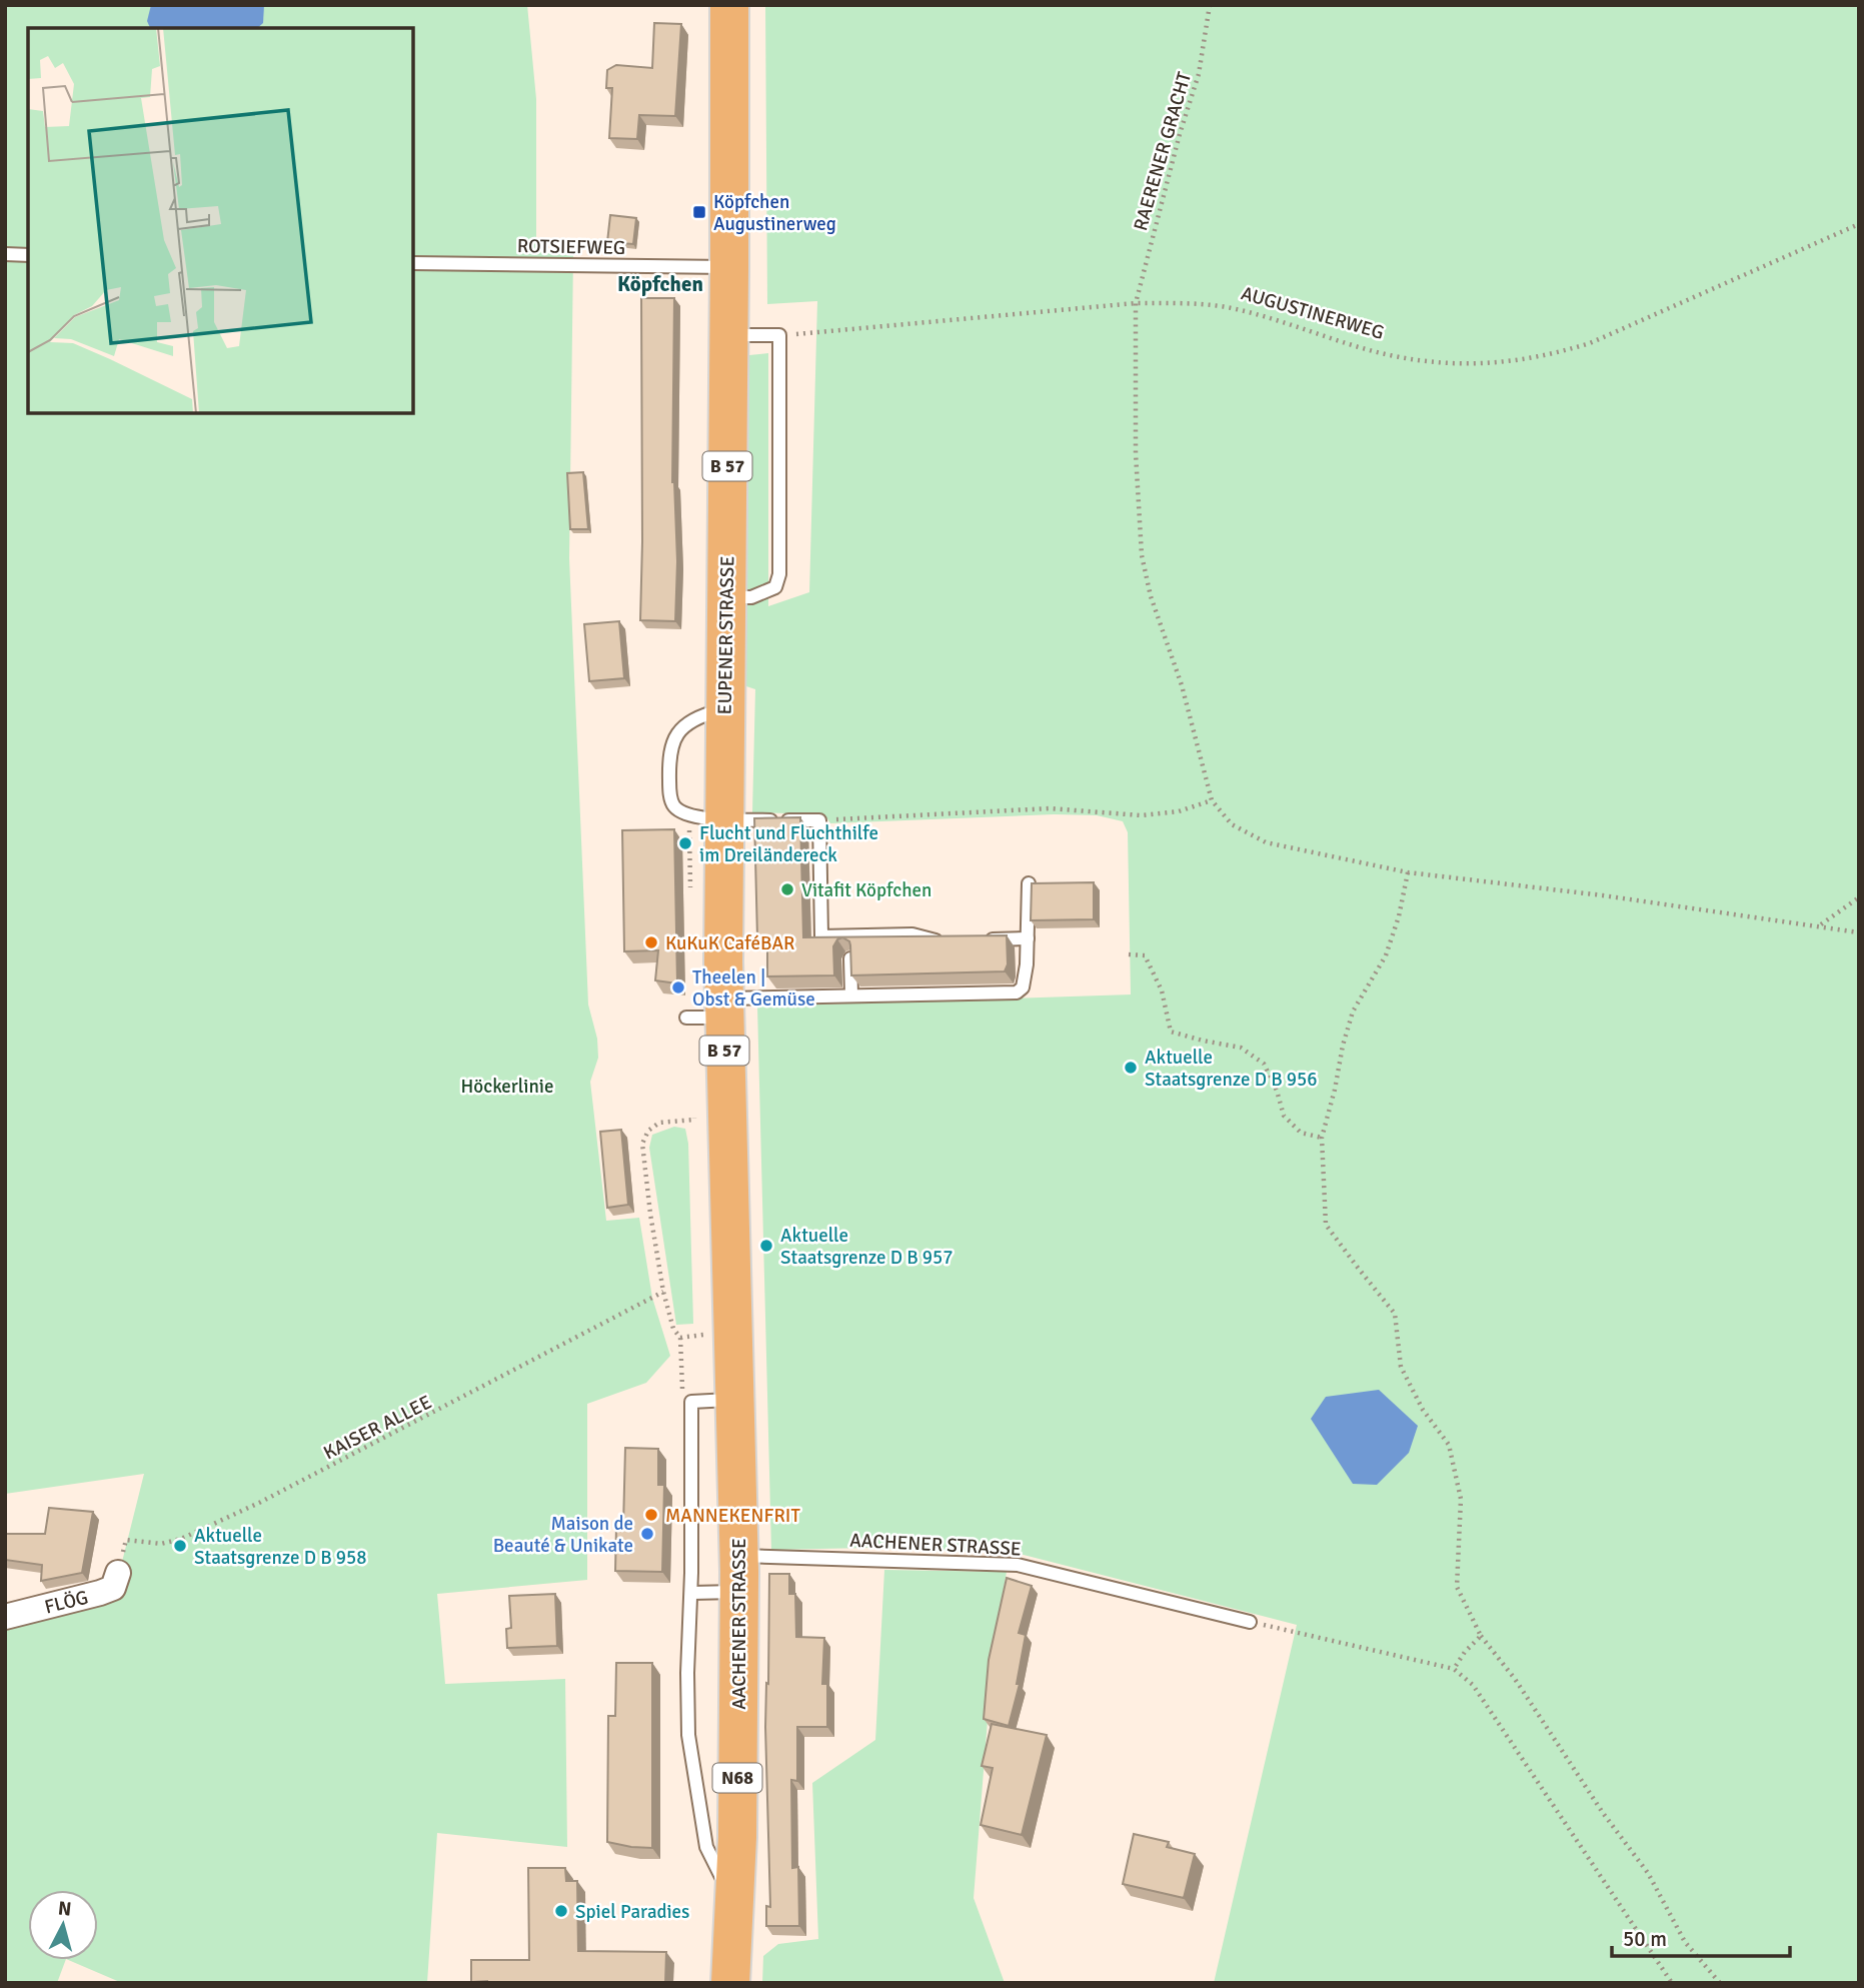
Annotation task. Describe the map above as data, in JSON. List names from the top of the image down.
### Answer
{
  "streets": {
    "main road": [
      "B 57",
      "EUPENER STRASSE",
      "AACHENER STRASSE",
      "N68"
    ],
    "street": ["FLÖG"],
    "lane": ["ROTSIEFWEG"],
    "path": ["RAERENER GRACHT", "AUGUSTINERWEG", "KAISER ALLEE"]
  },
  "crossings": [
    ["RAERENER GRACHT", "AUGUSTINERWEG"],
    ["ROTSIEFWEG", "EUPENER STRASSE"],
    ["EUPENER STRASSE", "AACHENER STRASSE"],
    ["KAISER ALLEE", "FLÖG"]
  ],
  "districts": ["Köpfchen"],
  "parks": ["Höckerlinie"],
  "places": {
    "transit": ["Köpfchen Augustinerweg"],
    "other": [
      "Flucht und Fluchthilfe im Dreiländereck",
      "Vitafit Köpfchen",
      "KuKuK CaféBAR",
      "Theelen | Obst & Gemüse",
      "Aktuelle Staatsgrenze D B 956",
      "Aktuelle Staatsgrenze D B 957",
      "MANNEKENFRIT",
      "Maison de Beauté & Unikate",
      "Aktuelle Staatsgrenze D B 958",
      "Spiel Paradies"
    ]
  },
  "scale_bar": "50 m",
  "north": "top"
}
